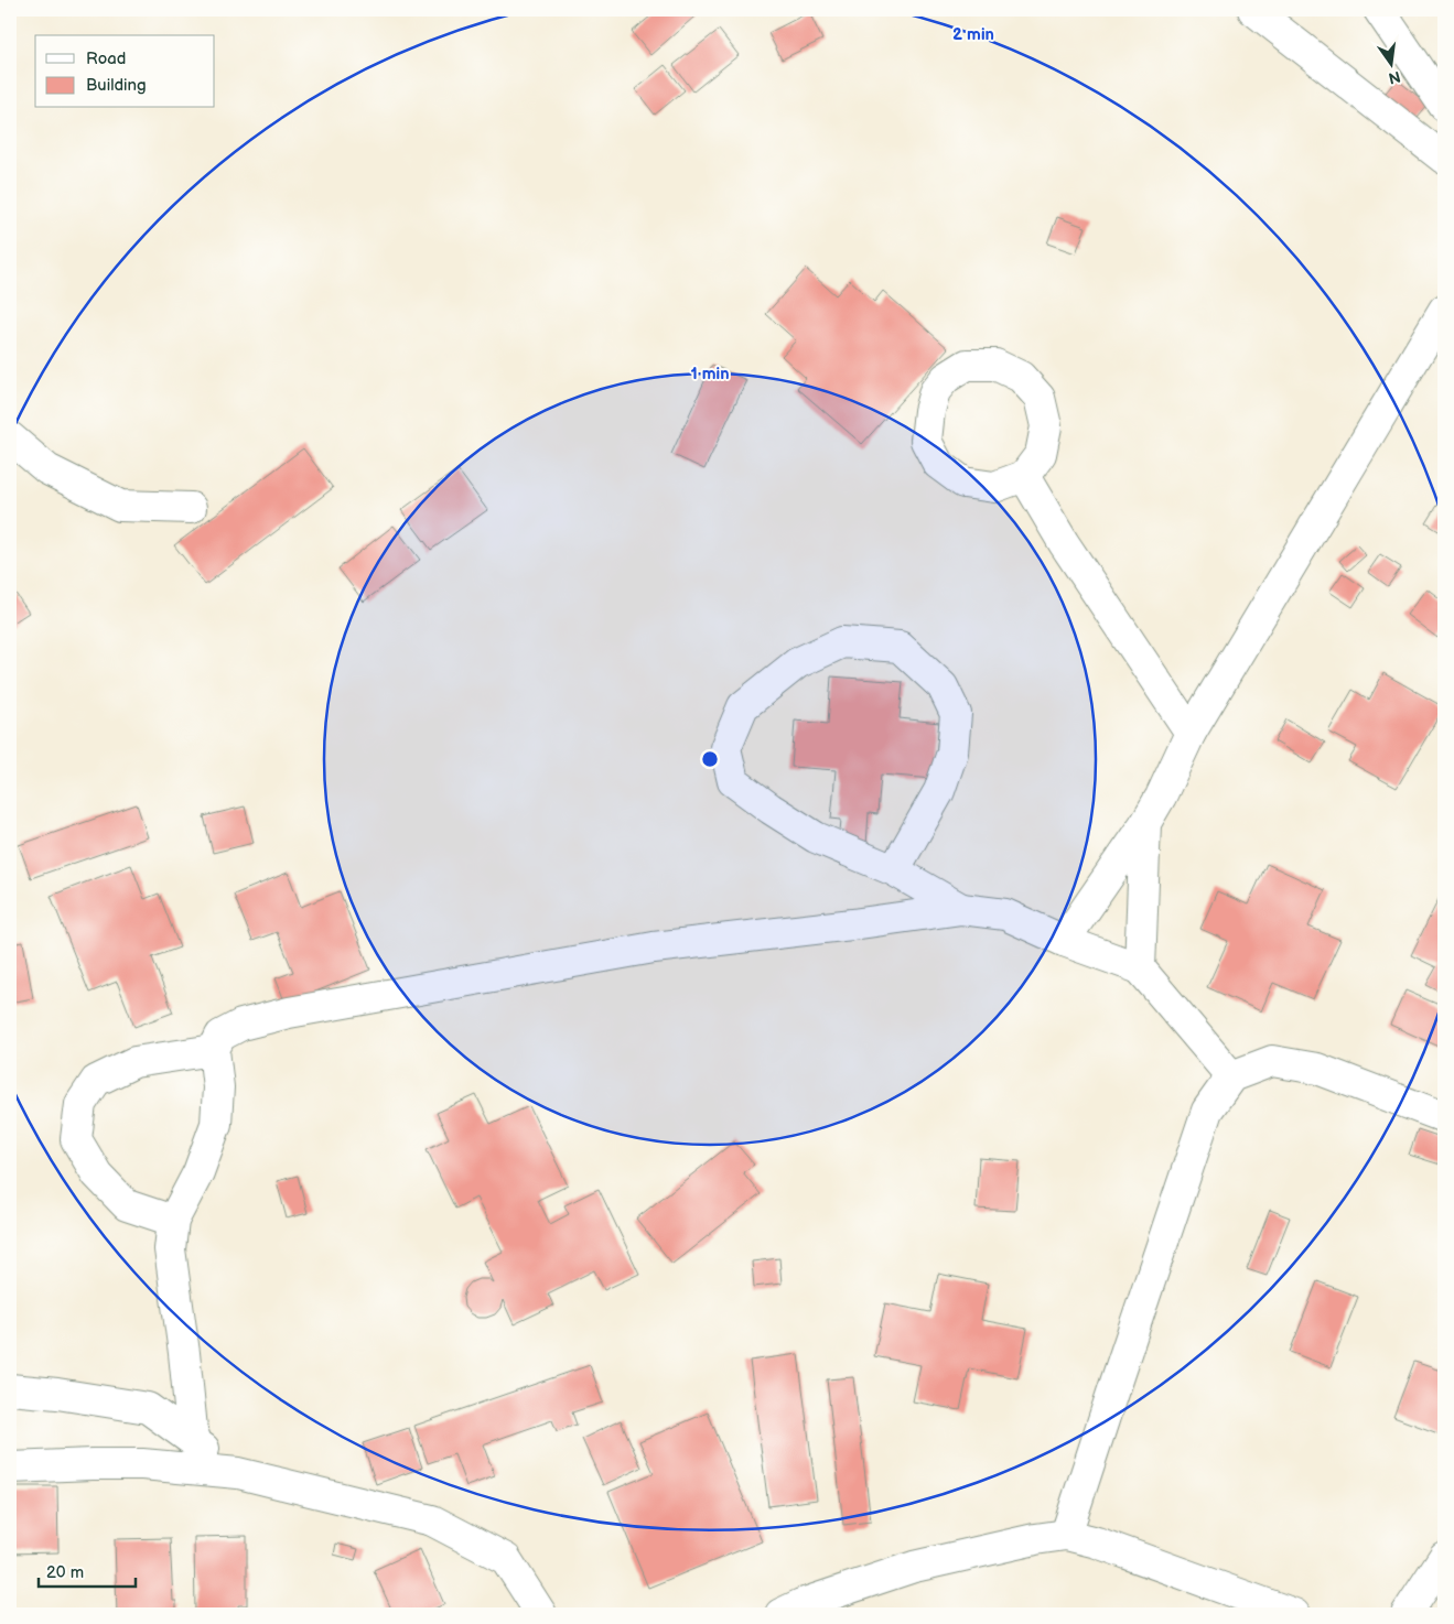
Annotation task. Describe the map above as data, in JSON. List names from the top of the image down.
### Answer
{
  "legend": ["Road", "Building"],
  "scale_bar": "20 m",
  "north": "bottom",
  "rings": ["2 min", "1 min"]
}
